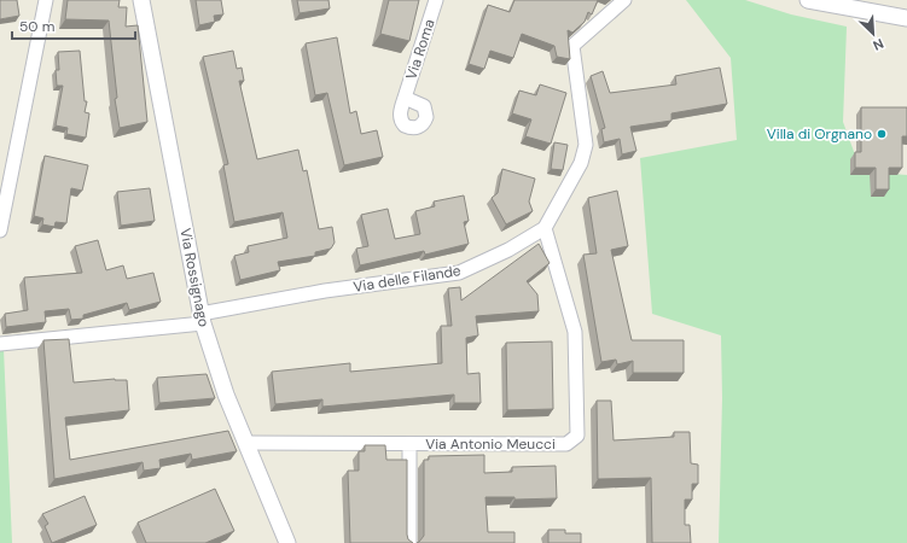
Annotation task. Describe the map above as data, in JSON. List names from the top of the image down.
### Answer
{
  "streets": {
    "street": [
      "Via Roma",
      "Via Rossignago",
      "Via delle Filande",
      "Via Antonio Meucci"
    ]
  },
  "crossings": [
    ["Via Rossignago", "Via delle Filande"],
    ["Via Rossignago", "Via Antonio Meucci"],
    ["Via delle Filande", "Via Antonio Meucci"]
  ],
  "places": ["Villa di Orgnano"],
  "scale_bar": "50 m",
  "north": "bottom right"
}
